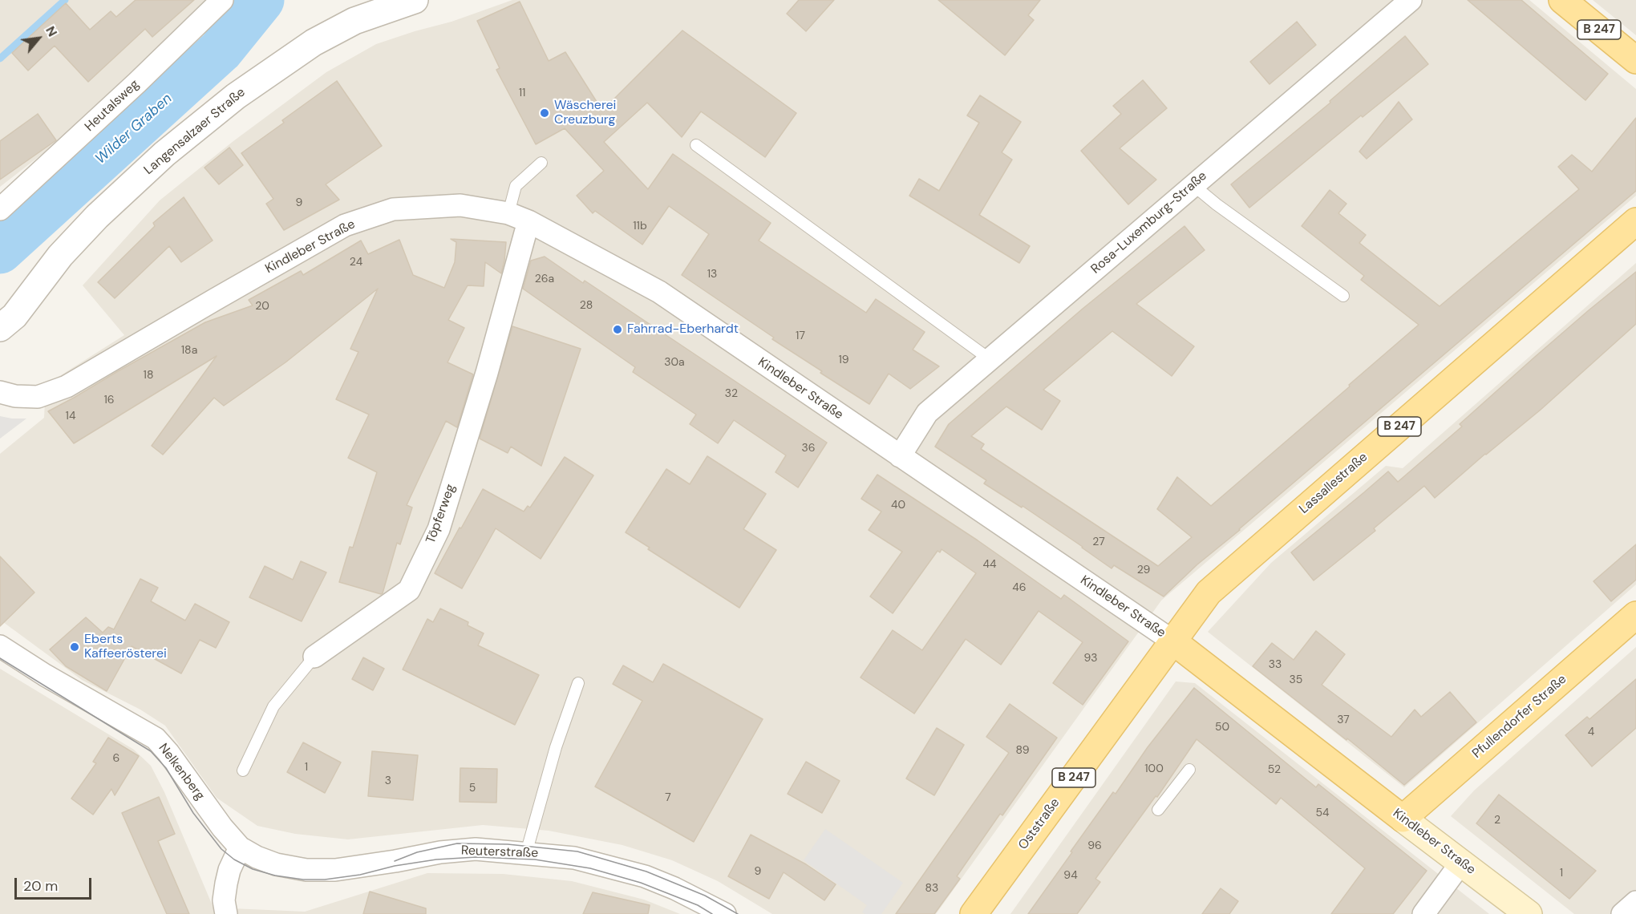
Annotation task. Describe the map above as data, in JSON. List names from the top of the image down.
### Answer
{
  "streets": {
    "main road": [
      "B 247",
      "Kindleber Straße",
      "Lassallestraße",
      "Pfullendorfer Straße",
      "Oststraße"
    ],
    "street": [
      "Heutalsweg",
      "Langensalzaer Straße",
      "Rosa-Luxemburg-Straße",
      "Töpferweg",
      "Nelkenberg",
      "Reuterstraße"
    ]
  },
  "crossings": [
    ["Rosa-Luxemburg-Straße", "Kindleber Straße"],
    ["Kindleber Straße", "Lassallestraße"],
    ["Kindleber Straße", "Töpferweg"],
    ["Kindleber Straße", "Pfullendorfer Straße"],
    ["Kindleber Straße", "Oststraße"],
    ["Lassallestraße", "Oststraße"],
    ["Nelkenberg", "Reuterstraße"]
  ],
  "water": ["Wilder Graben"],
  "places": ["Wäscherei Creuzburg", "Fahrrad-Eberhardt", "Eberts Kaffeerösterei"],
  "house_numbers": [
    "11",
    "9",
    "11b",
    "24",
    "13",
    "26a",
    "28",
    "20",
    "17",
    "18a",
    "19",
    "30a",
    "18",
    "32",
    "16",
    "14",
    "36",
    "40",
    "27",
    "44",
    "29",
    "46",
    "93",
    "33",
    "35",
    "37",
    "50",
    "4",
    "89",
    "6",
    "1",
    "100",
    "52",
    "3",
    "5",
    "7",
    "54",
    "2",
    "96",
    "9",
    "1",
    "94",
    "83"
  ],
  "scale_bar": "20 m",
  "north": "top right"
}
